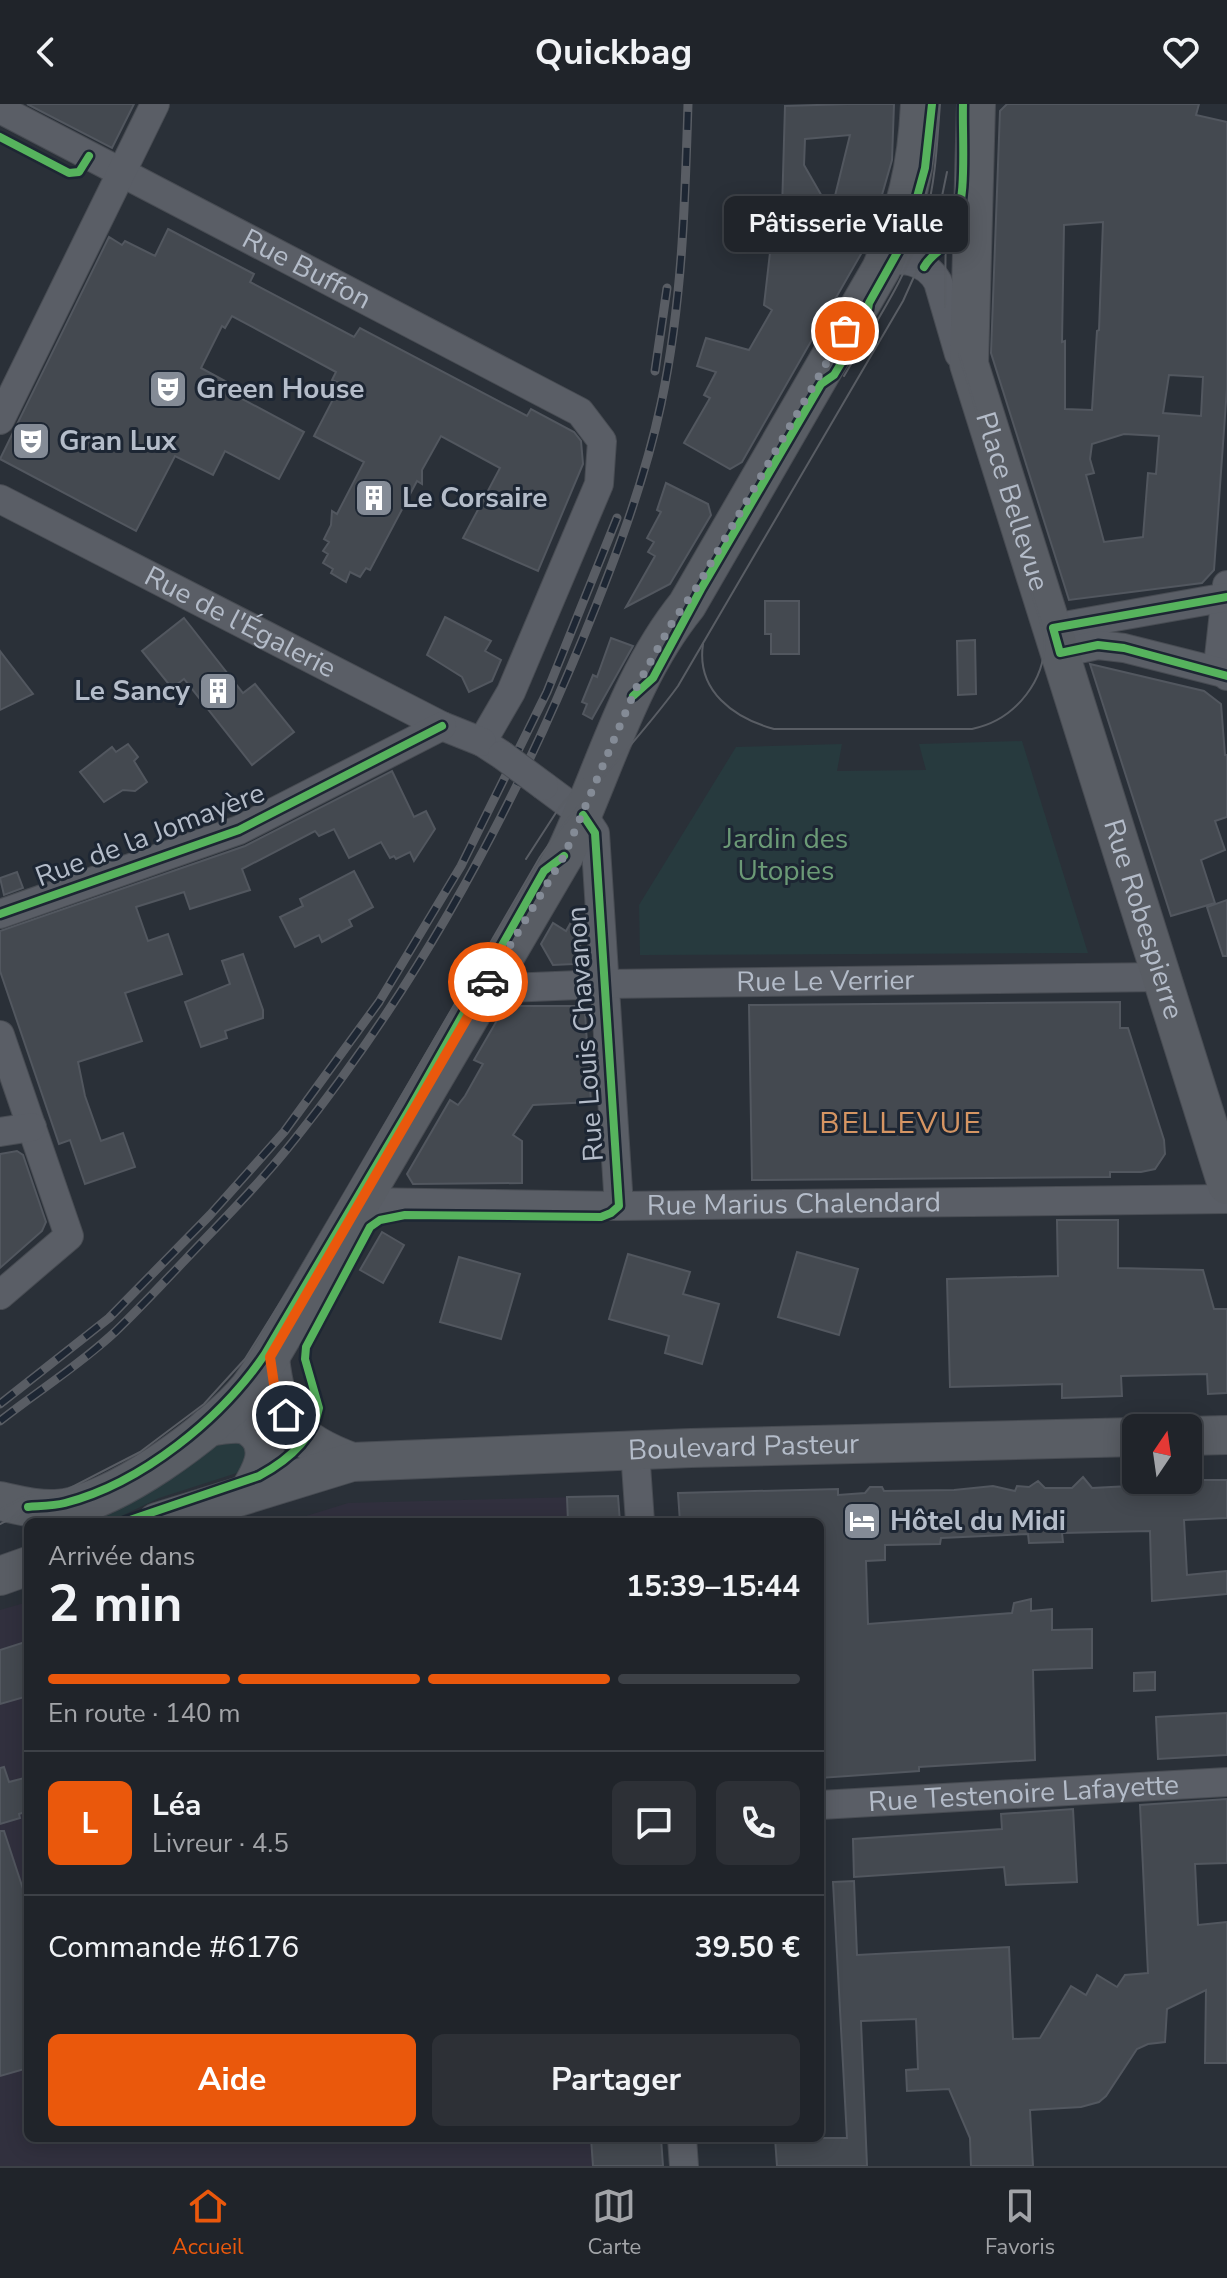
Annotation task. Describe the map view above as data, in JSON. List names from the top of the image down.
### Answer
{
  "streets": {
    "main road": ["Place Bellevue", "Rue Robespierre", "Boulevard Pasteur"],
    "street": [
      "Rue Buffon",
      "Rue de l'Égalerie",
      "Rue de la Jomayère",
      "Rue Le Verrier",
      "Rue Louis Chavanon",
      "Rue Marius Chalendard",
      "Rue Testenoire Lafayette"
    ]
  },
  "crossings": [
    ["Rue Buffon", "Rue de l'Égalerie"],
    ["Place Bellevue", "Rue Robespierre"],
    ["Rue de l'Égalerie", "Rue de la Jomayère"],
    ["Rue de l'Égalerie", "Rue Louis Chavanon"],
    ["Rue Robespierre", "Rue Le Verrier"],
    ["Rue Le Verrier", "Rue Louis Chavanon"],
    ["Rue Louis Chavanon", "Rue Marius Chalendard"]
  ],
  "districts": ["BELLEVUE"],
  "parks": ["Jardin des Utopies"],
  "places": {
    "other": ["Pâtisserie Vialle"],
    "theatre": ["Green House", "Gran Lux"],
    "building": ["Le Corsaire", "Le Sancy"],
    "hotel": ["Hôtel du Midi"]
  },
  "north": "top",
  "page": {
    "header": "Quickbag",
    "bubble": "Pâtisserie Vialle",
    "heading": ["2 min", "Arrivée dans", "15:39–15:44"],
    "panel": [
      "Léa",
      "Livreur · 4.5",
      "Commande #6176",
      "39.50 €"
    ],
    "bar": "En route · 140 m",
    "round": "L",
    "buttons": ["Aide", "Partager"],
    "tabs": ["Accueil", "Carte", "Favoris"]
  }
}
